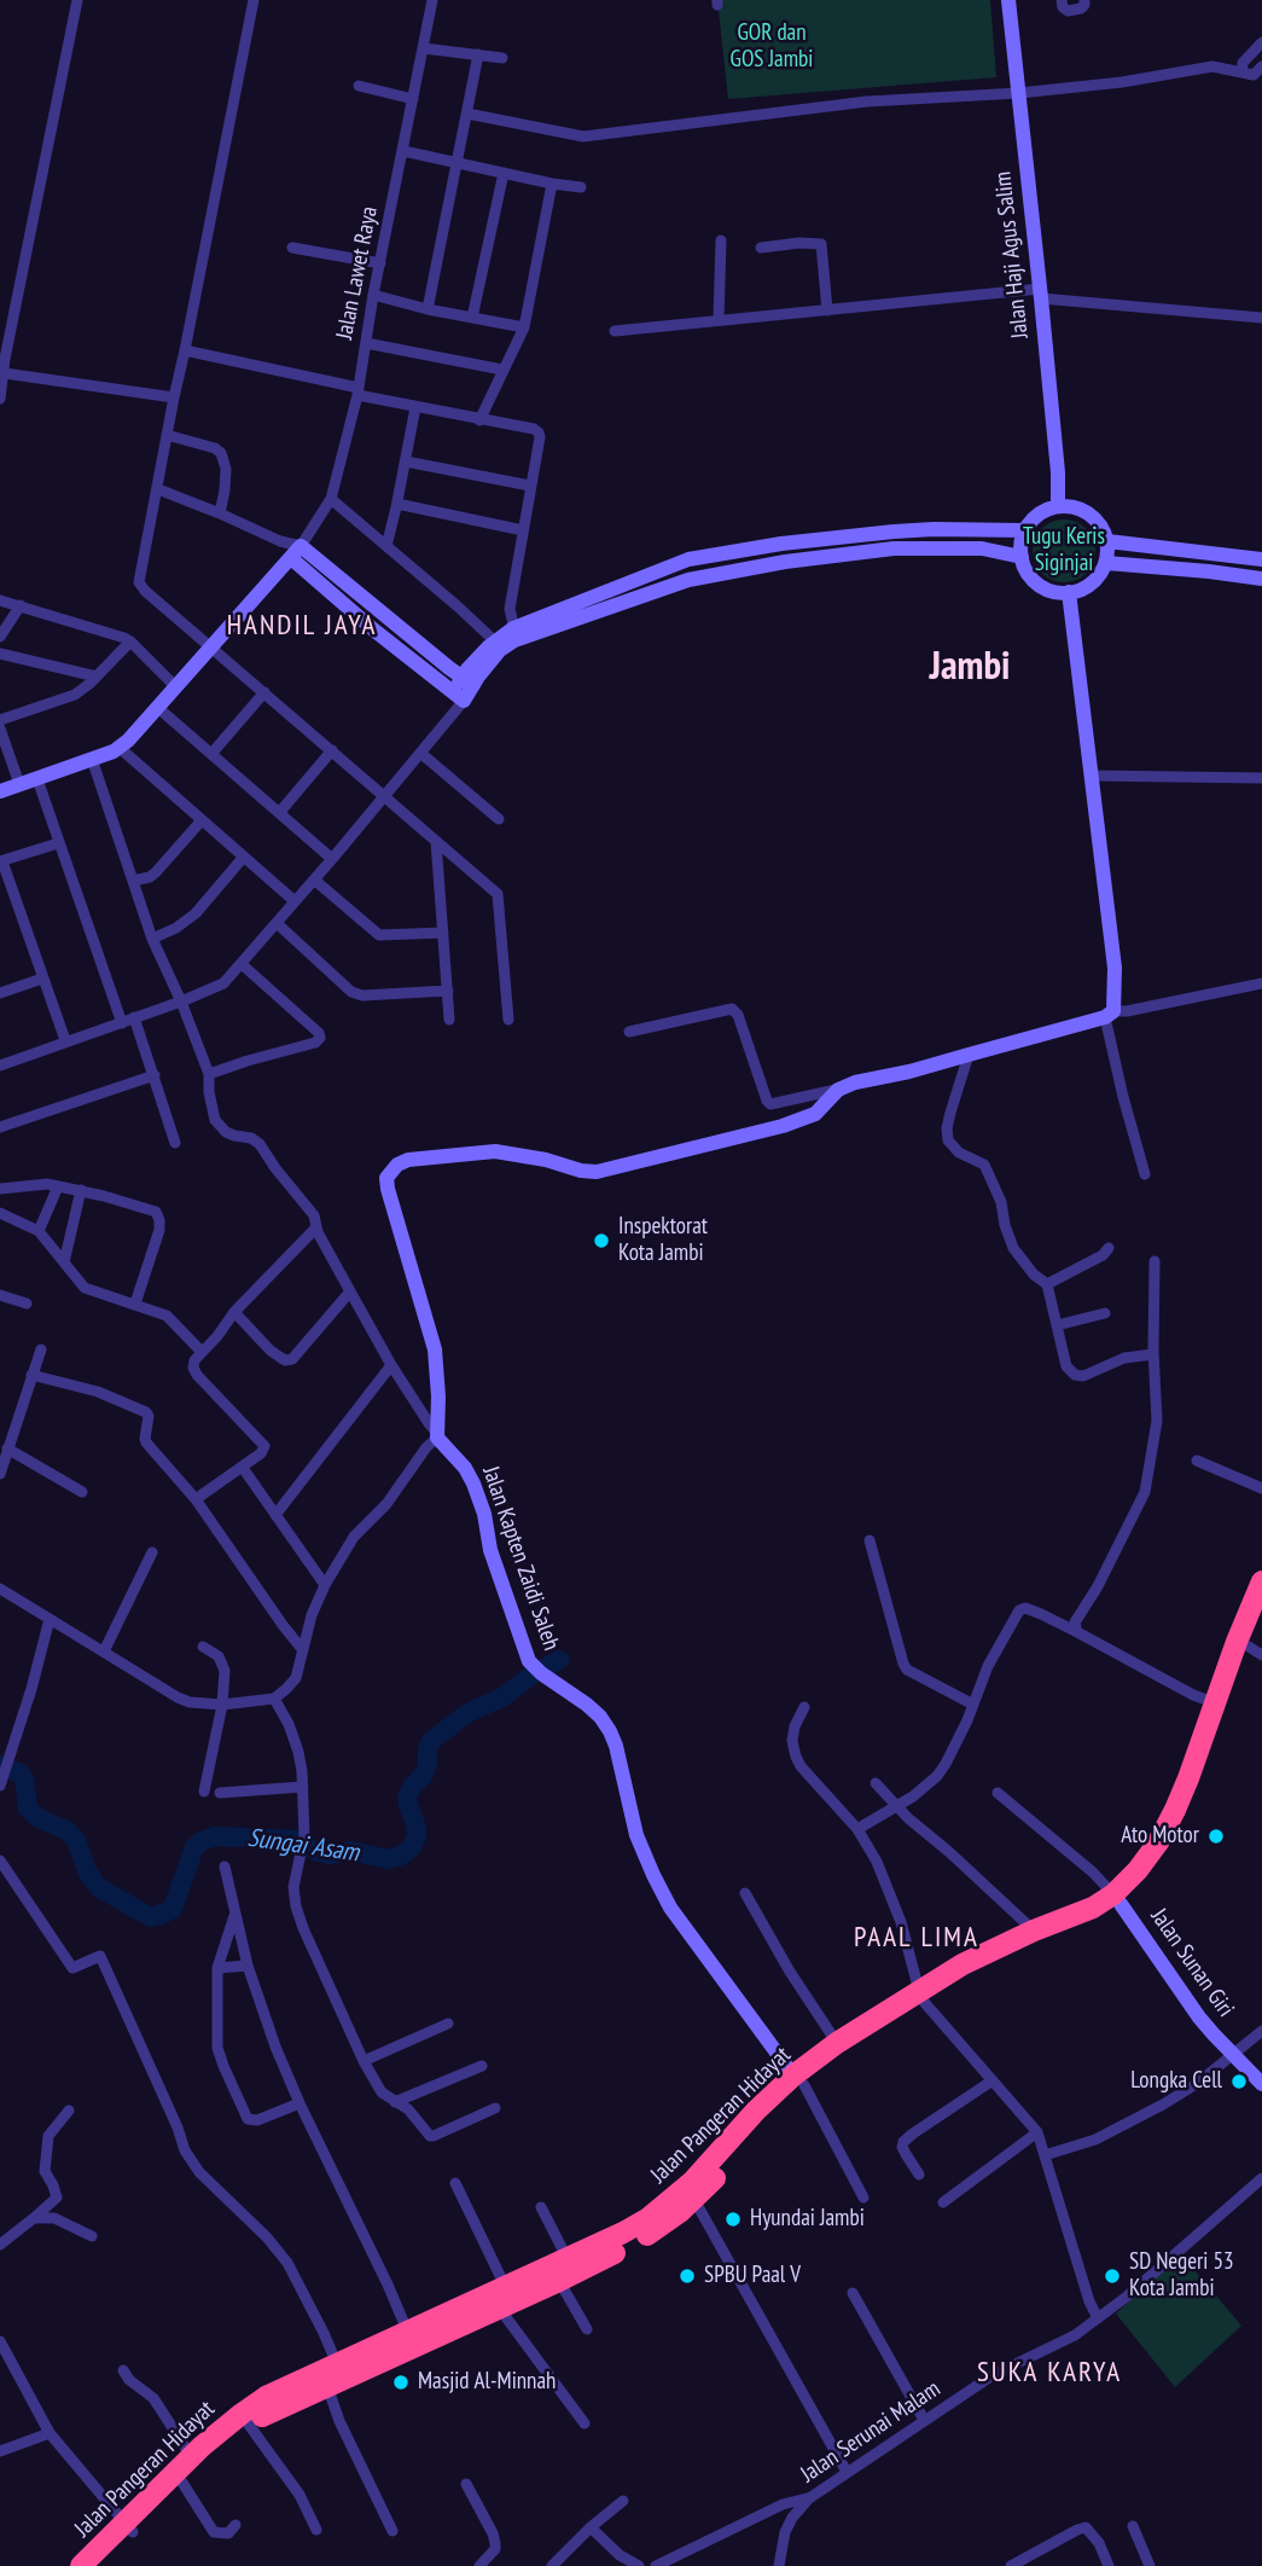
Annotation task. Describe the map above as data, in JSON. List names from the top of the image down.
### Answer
{
  "streets": {
    "highway": ["Jalan Pangeran Hidayat"],
    "street": [
      "Jalan Haji Agus Salim",
      "Jalan Lawet Raya",
      "Jalan Kapten Zaidi Saleh",
      "Jalan Sunan Giri",
      "Jalan Serunai Malam"
    ]
  },
  "crossings": [
    ["Jalan Kapten Zaidi Saleh", "Jalan Pangeran Hidayat"],
    ["Jalan Sunan Giri", "Jalan Pangeran Hidayat"]
  ],
  "districts": [
    "HANDIL JAYA",
    "Jambi",
    "PAAL LIMA",
    "SUKA KARYA"
  ],
  "water": ["Sungai Asam"],
  "parks": ["GOR dan GOS Jambi", "Tugu Keris Siginjai"],
  "places": [
    "Inspektorat Kota Jambi",
    "Ato Motor",
    "Longka Cell",
    "Hyundai Jambi",
    "SPBU Paal V",
    "SD Negeri 53 Kota Jambi",
    "Masjid Al-Minnah"
  ]
}
